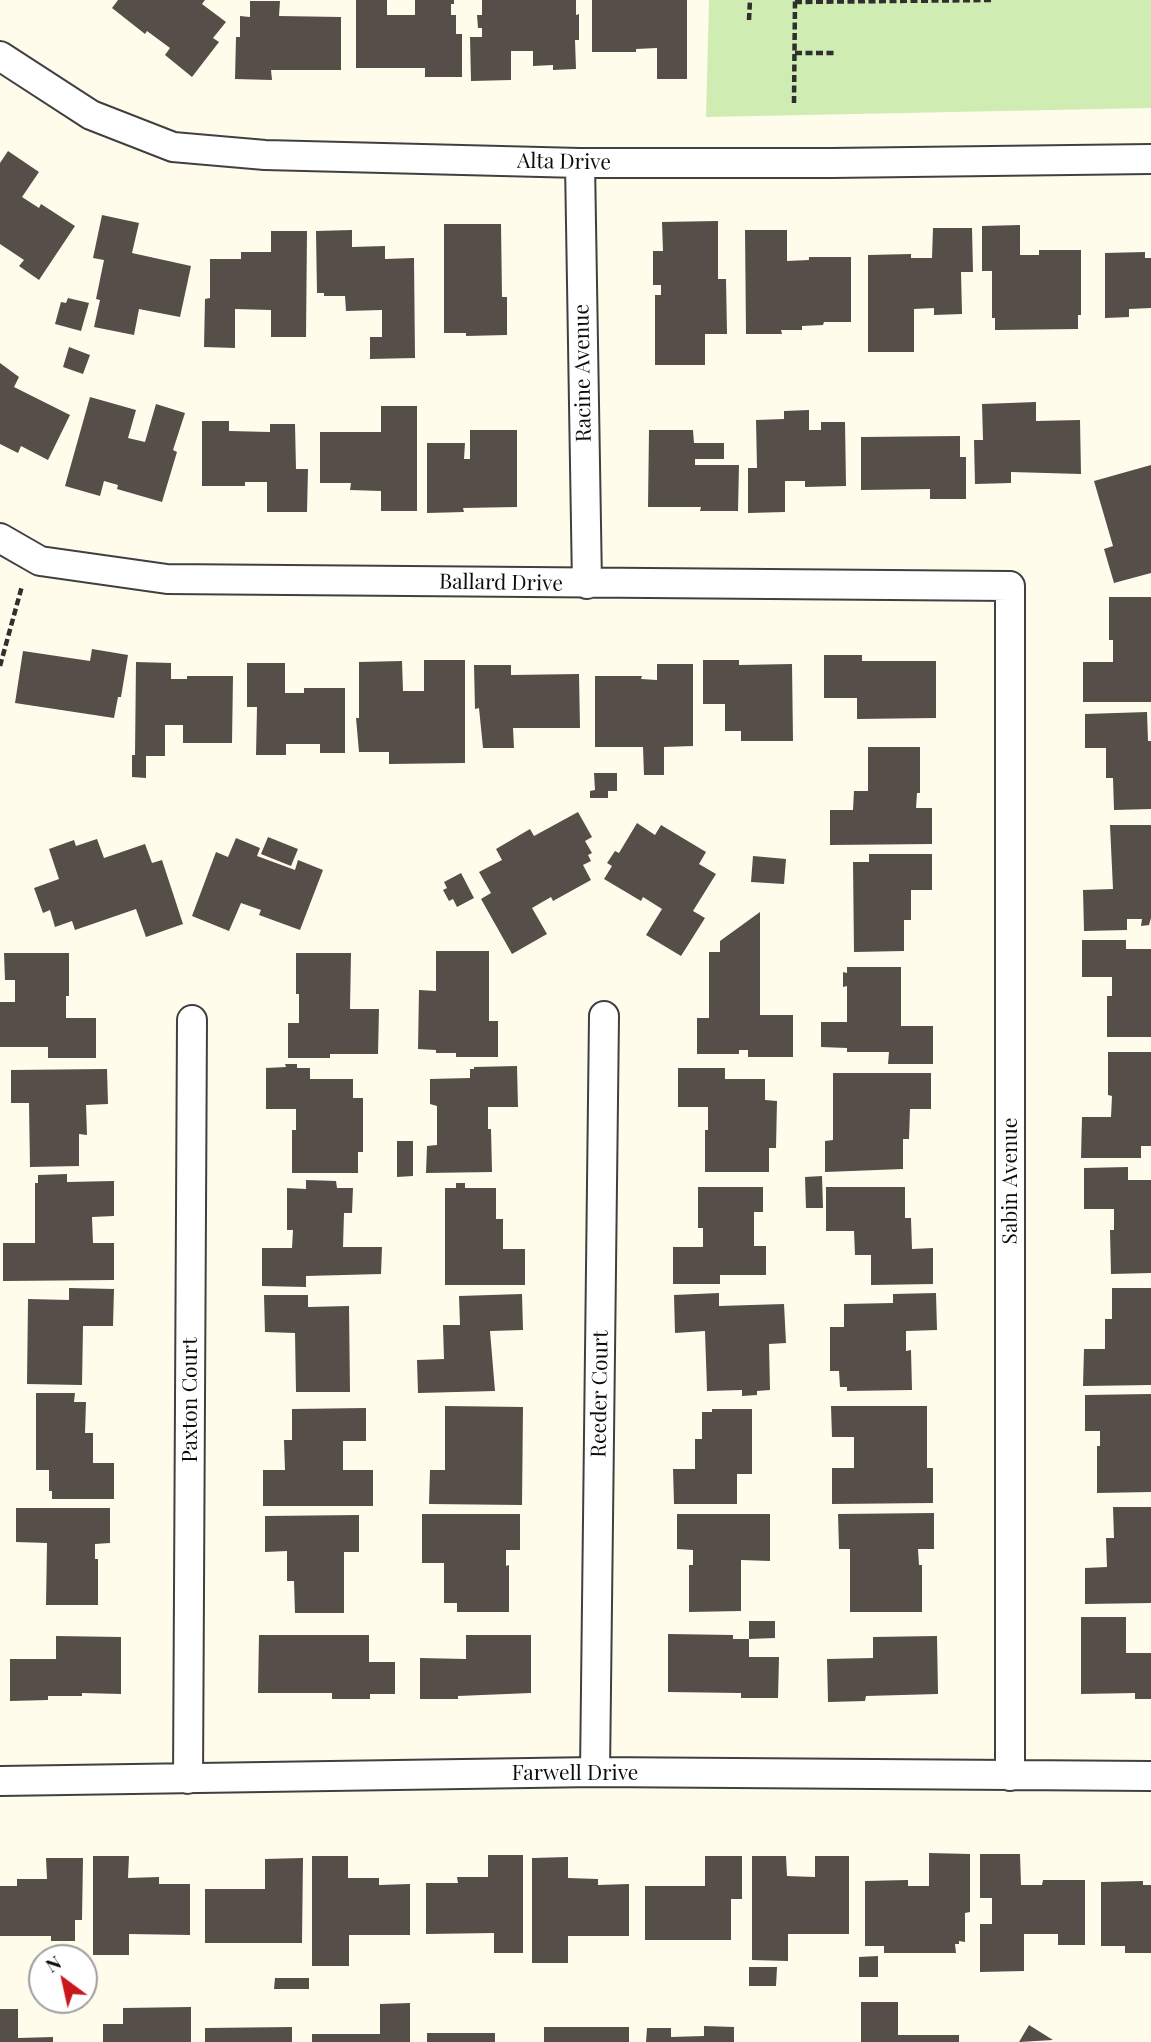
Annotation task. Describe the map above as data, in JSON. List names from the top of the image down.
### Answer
{
  "streets": {
    "street": [
      "Alta Drive",
      "Racine Avenue",
      "Ballard Drive",
      "Sabin Avenue",
      "Reeder Court",
      "Paxton Court",
      "Farwell Drive"
    ]
  },
  "crossings": [
    ["Alta Drive", "Racine Avenue"],
    ["Racine Avenue", "Ballard Drive"],
    ["Ballard Drive", "Sabin Avenue"],
    ["Sabin Avenue", "Farwell Drive"],
    ["Reeder Court", "Farwell Drive"],
    ["Paxton Court", "Farwell Drive"]
  ],
  "north": "top left"
}
